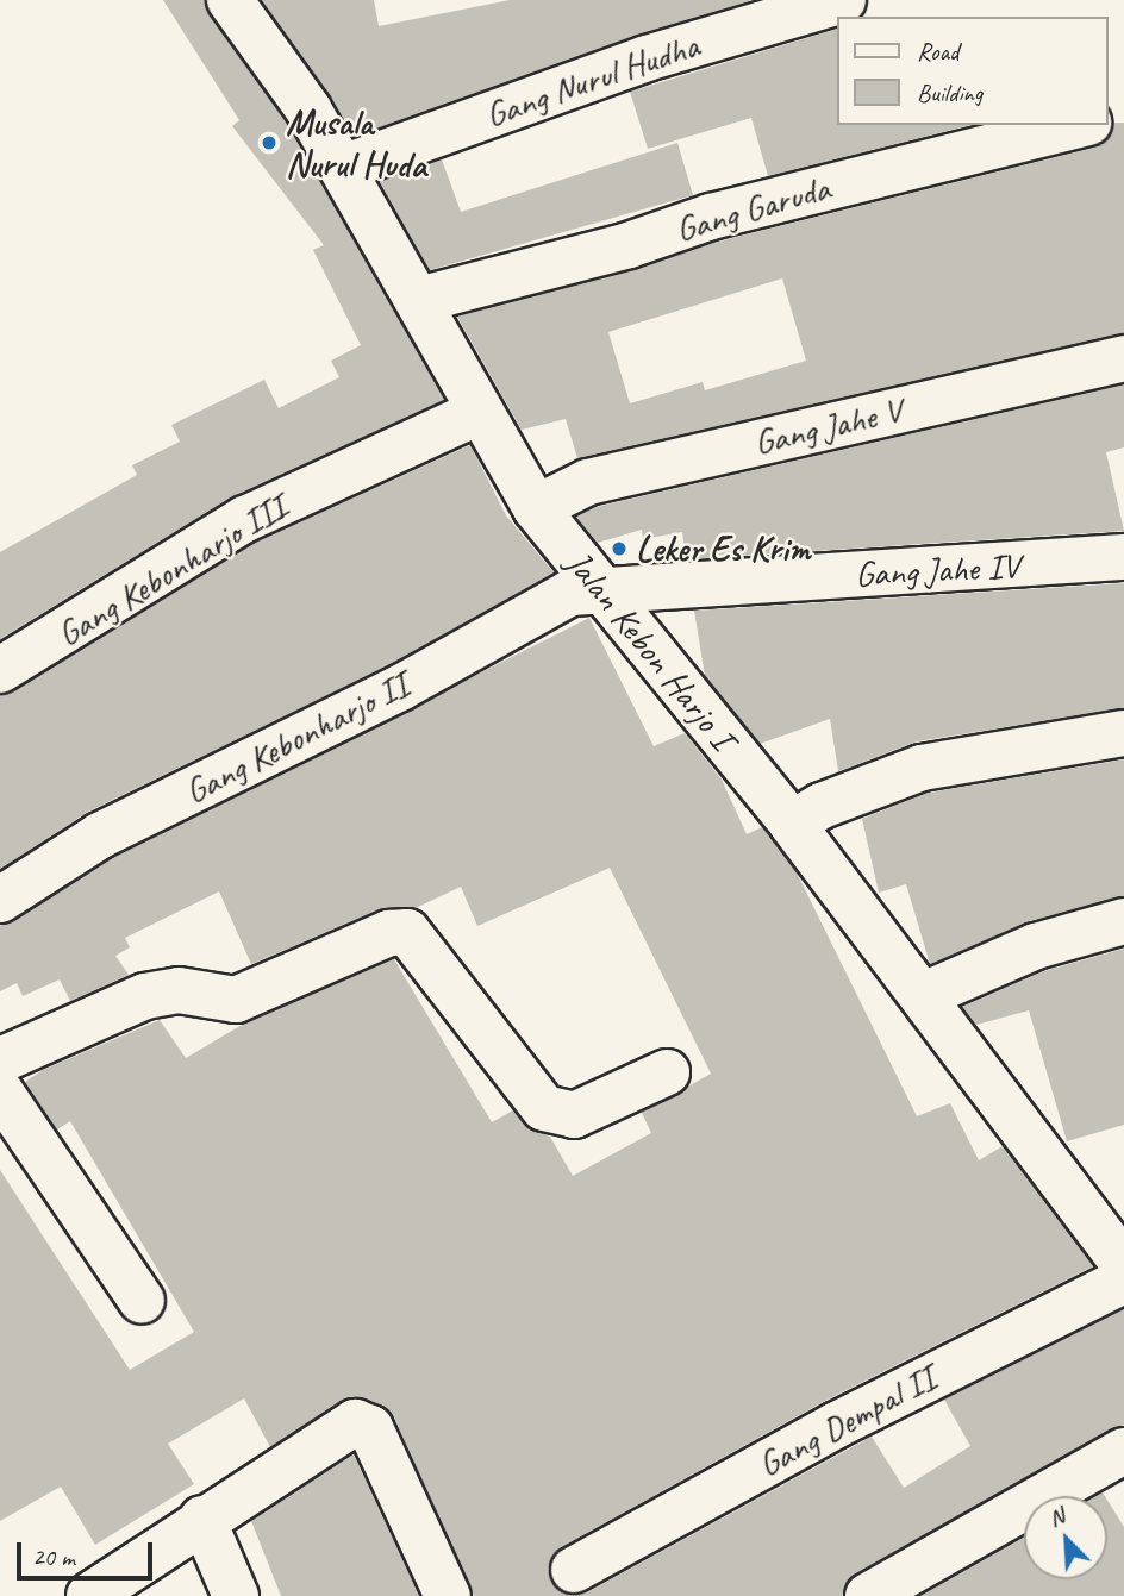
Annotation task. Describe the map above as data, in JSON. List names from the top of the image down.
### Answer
{
  "streets": {
    "street": [
      "Gang Nurul Hudha",
      "Gang Garuda",
      "Gang Jahe V",
      "Gang Kebonharjo III",
      "Gang Jahe IV",
      "Jalan Kebon Harjo I",
      "Gang Kebonharjo II",
      "Gang Dempal II"
    ]
  },
  "crossings": [
    ["Gang Nurul Hudha", "Jalan Kebon Harjo I"],
    ["Gang Garuda", "Jalan Kebon Harjo I"],
    ["Gang Jahe V", "Jalan Kebon Harjo I"],
    ["Gang Kebonharjo III", "Jalan Kebon Harjo I"],
    ["Gang Jahe IV", "Jalan Kebon Harjo I"],
    ["Gang Jahe IV", "Gang Kebonharjo II"],
    ["Jalan Kebon Harjo I", "Gang Kebonharjo II"]
  ],
  "places": ["Musala Nurul Huda", "Leker Es Krim"],
  "legend": ["Road", "Building"],
  "scale_bar": "20 m",
  "north": "top left"
}
